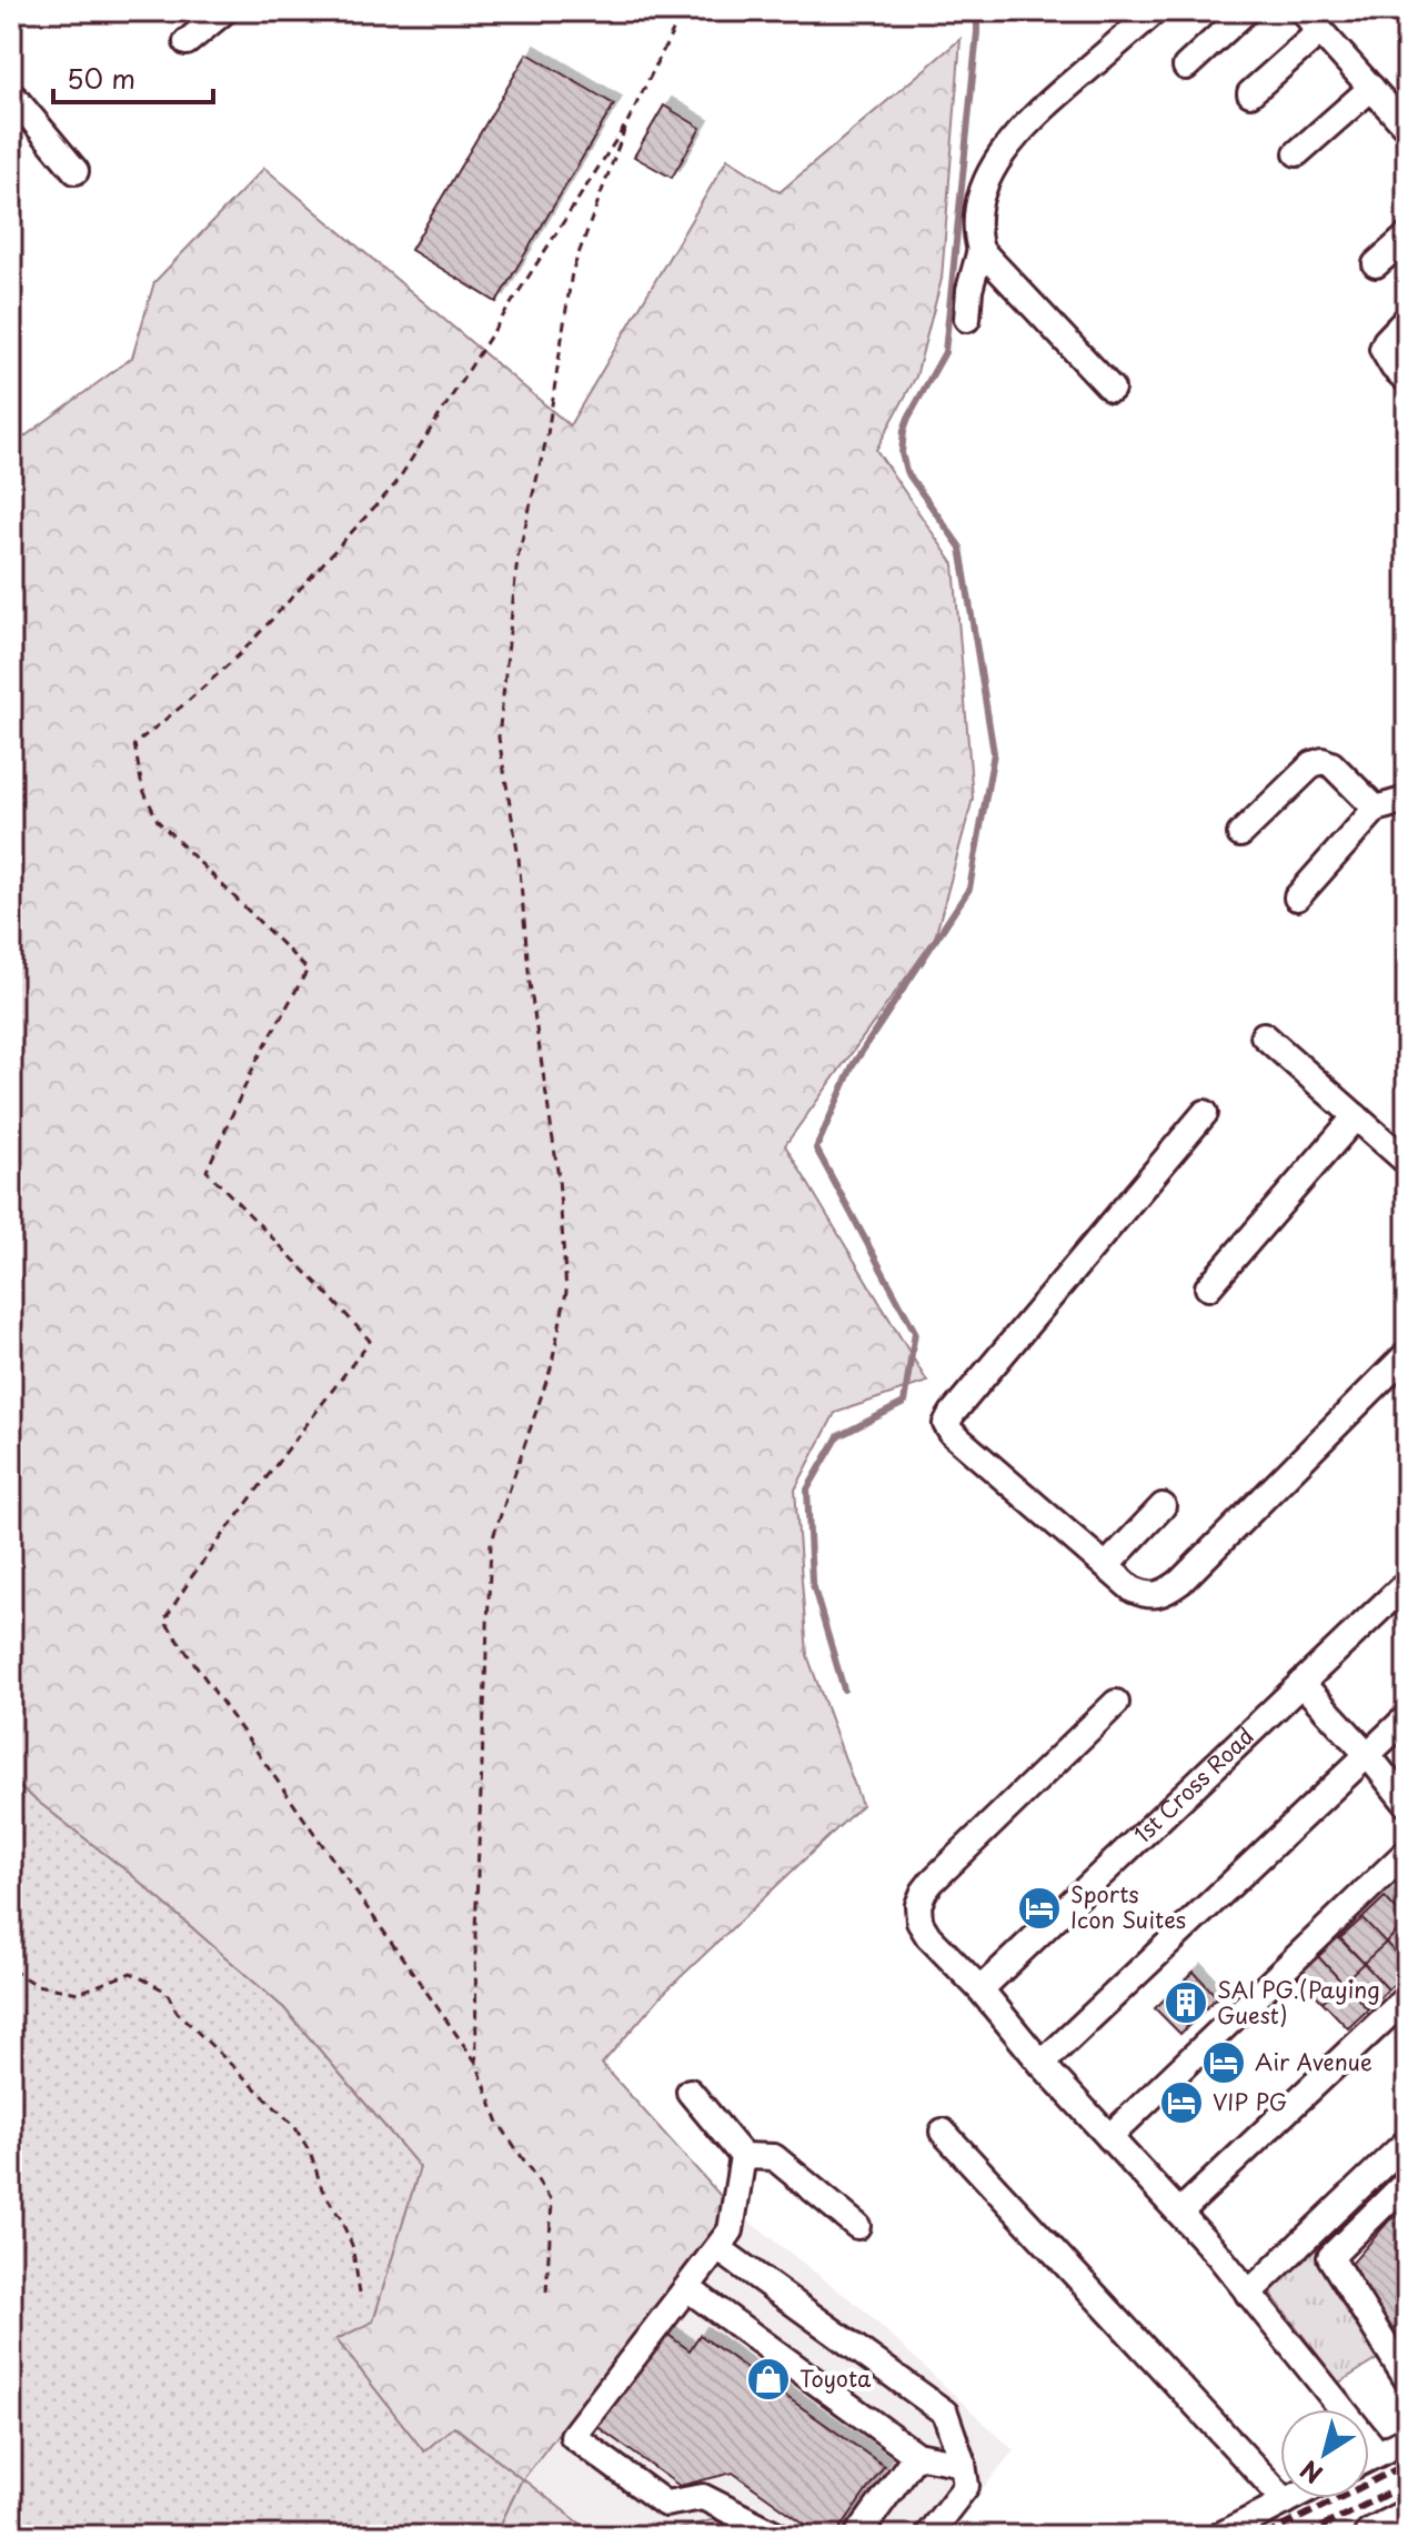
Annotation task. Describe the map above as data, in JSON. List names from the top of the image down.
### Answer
{
  "streets": {
    "street": ["1st Cross Road"]
  },
  "places": {
    "hotel": ["Sports Icon Suites", "Air Avenue", "VIP PG"],
    "building": ["SAI PG.(Paying Guest)"],
    "shop": ["Toyota"]
  },
  "scale_bar": "50 m",
  "north": "bottom left"
}
